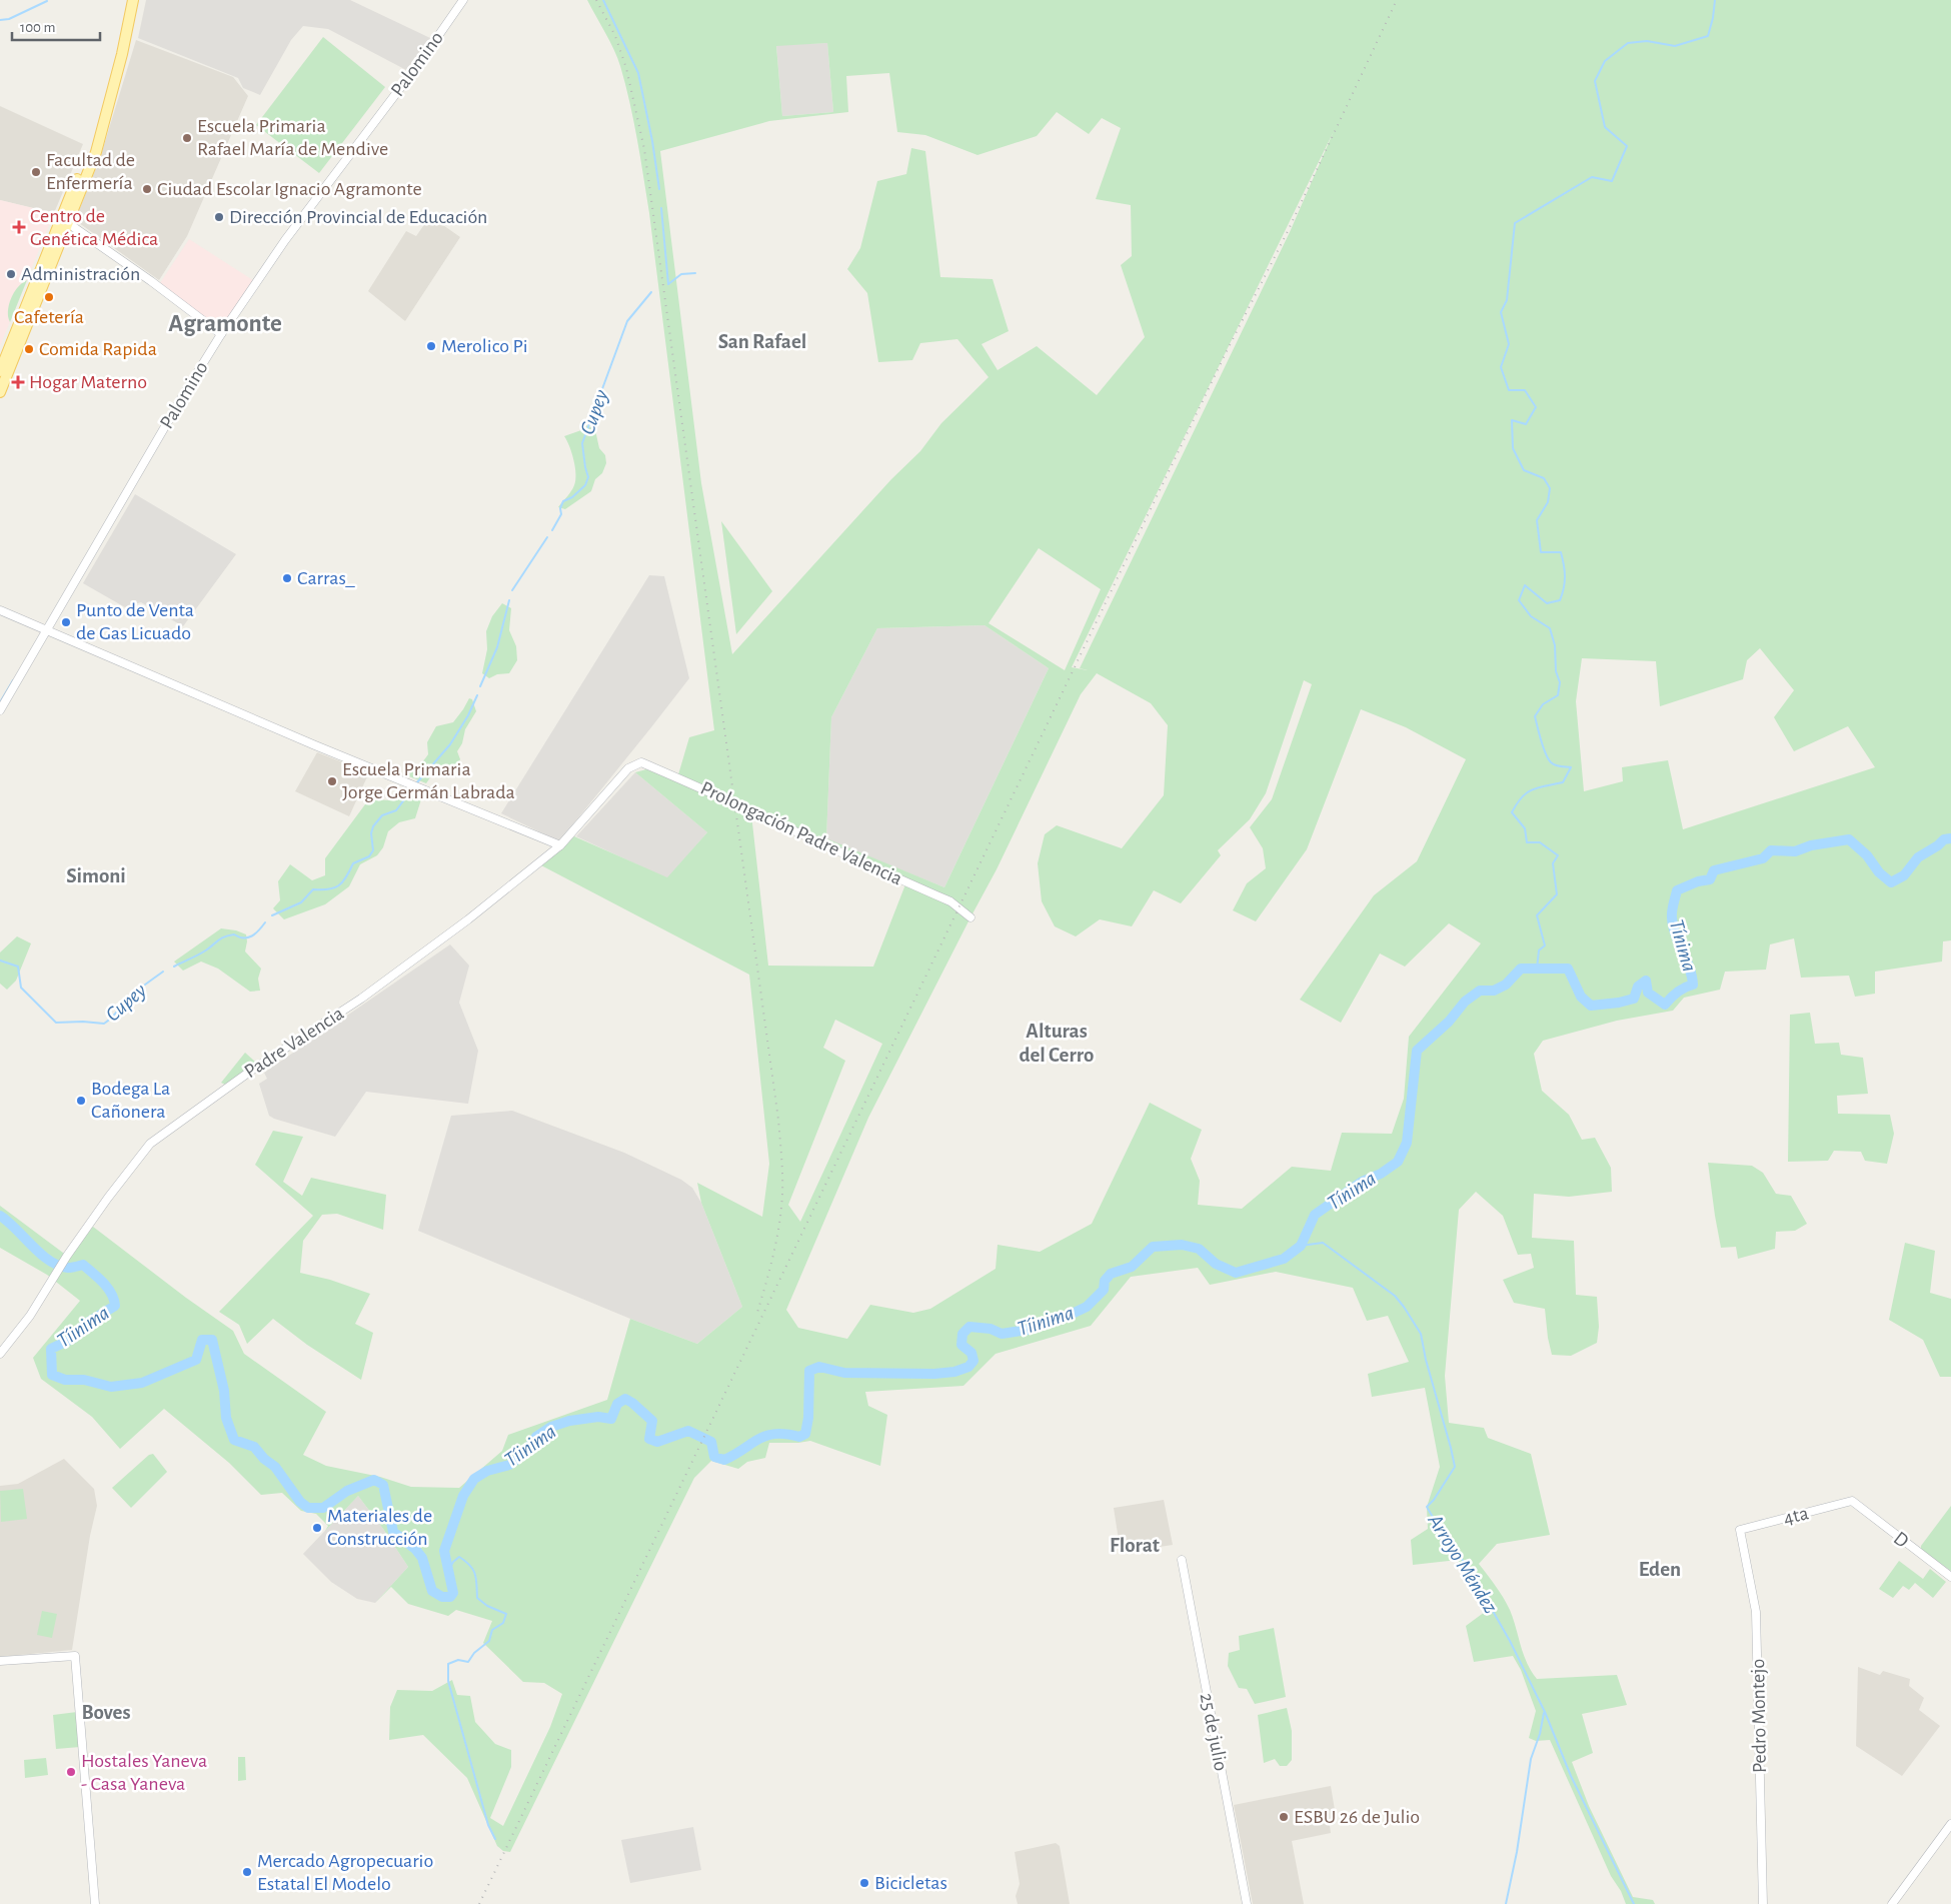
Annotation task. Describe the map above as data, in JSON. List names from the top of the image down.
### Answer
{
  "streets": {
    "street": [
      "Palomino",
      "Prolongación Padre Valencia",
      "Padre Valencia",
      "4ta",
      "D",
      "Pedro Montejo",
      "25 de julio"
    ]
  },
  "crossings": [
    ["Prolongación Padre Valencia", "Padre Valencia"],
    ["4ta", "D"],
    ["4ta", "Pedro Montejo"]
  ],
  "districts": [
    "Agramonte",
    "San Rafael",
    "Simoni",
    "Alturas del Cerro",
    "Florat",
    "Eden",
    "Boves"
  ],
  "water": [
    "Cupey",
    "Tínima",
    "Tíinima",
    "Arroyo Méndez"
  ],
  "places": {
    "other": [
      "Escuela Primaria Rafael María de Mendive",
      "Facultad de Enfermería",
      "Ciudad Escolar Ignacio Agramonte",
      "Dirección Provincial de Educación",
      "Administración",
      "Cafetería",
      "Merolico Pi",
      "Comida Rapida",
      "Carras_",
      "Punto de Venta de Gas Licuado",
      "Escuela Primaria Jorge Germán Labrada",
      "Bodega La Cañonera",
      "Materiales de Construcción",
      "Hostales Yaneva - Casa Yaneva",
      "ESBU 26 de Julio",
      "Mercado Agropecuario Estatal El Modelo",
      "Bicicletas"
    ],
    "health": ["Centro de Genética Médica", "Hogar Materno"]
  },
  "scale_bar": "100 m"
}
